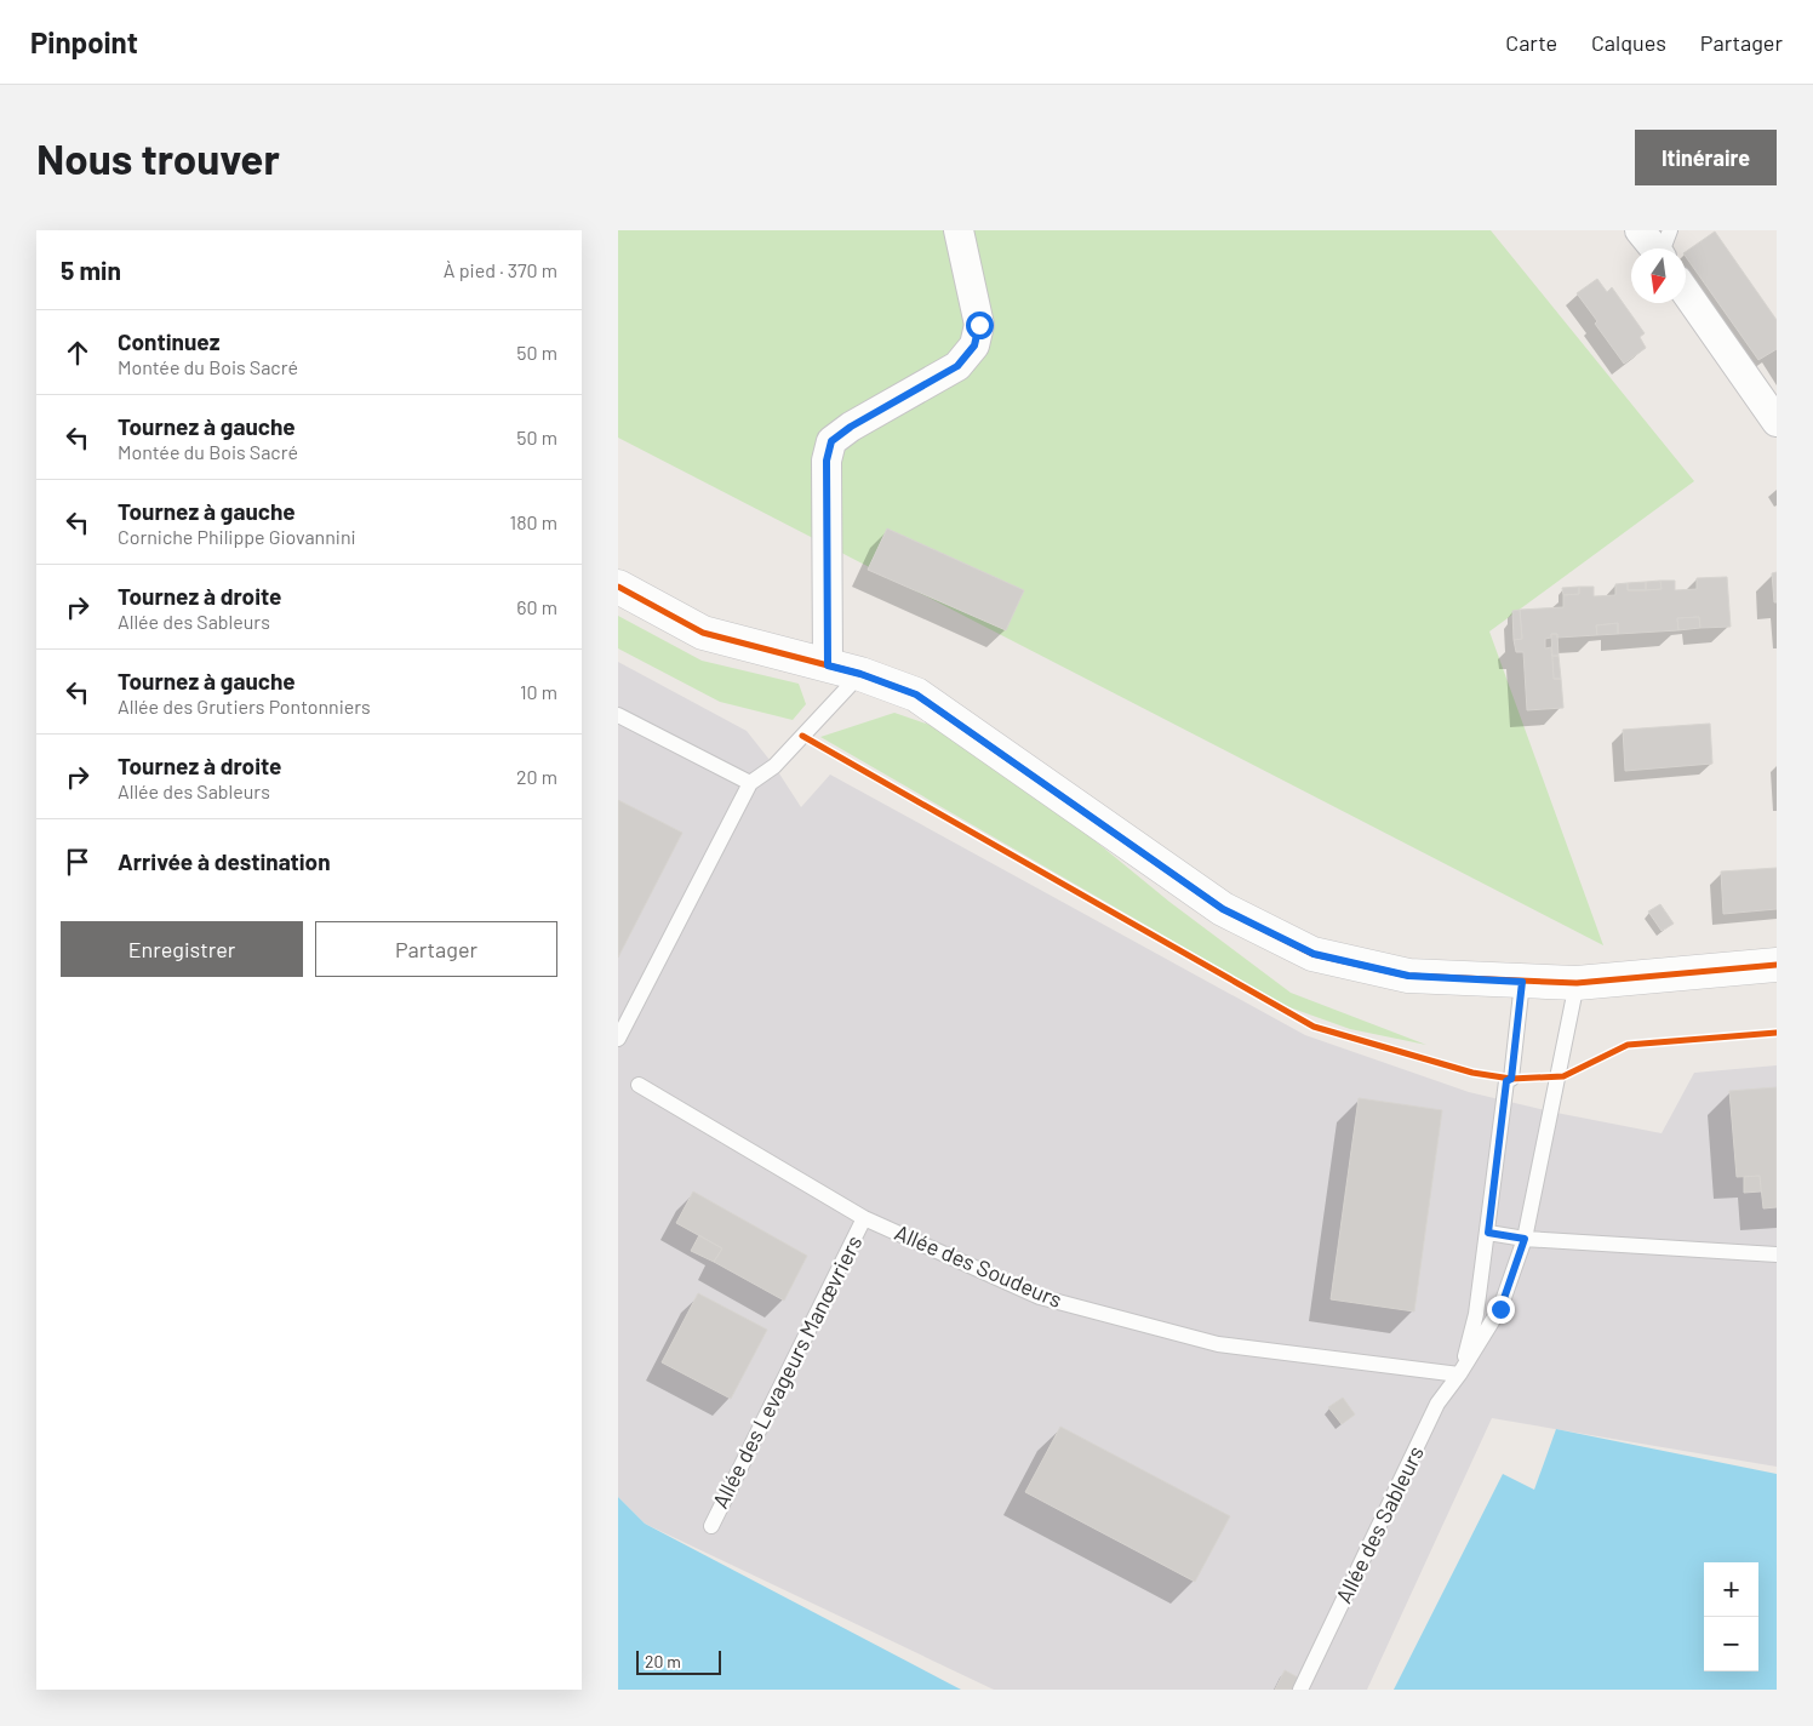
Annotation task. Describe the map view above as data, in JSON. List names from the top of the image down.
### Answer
{
  "streets": {
    "lane": ["Allée des Soudeurs", "Allée des Levageurs Manœvriers", "Allée des Sableurs"]
  },
  "crossings": [
    ["Allée des Soudeurs", "Allée des Levageurs Manœvriers"],
    ["Allée des Soudeurs", "Allée des Sableurs"]
  ],
  "scale_bar": "20 m",
  "north": "bottom",
  "page": {
    "header": "Pinpoint",
    "nav": ["Carte", "Calques", "Partager"],
    "buttons": [
      "Itinéraire",
      ["Enregistrer", "Partager"]
    ],
    "title": "Nous trouver",
    "heading": ["5 min", "À pied · 370 m"],
    "list": [
      ["Continuez", "Montée du Bois Sacré", "50 m"],
      ["Tournez à gauche", "Montée du Bois Sacré", "50 m"],
      ["Tournez à gauche", "Corniche Philippe Giovannini", "180 m"],
      ["Tournez à droite", "Allée des Sableurs", "60 m"],
      ["Tournez à gauche", "Allée des Grutiers Pontonniers", "10 m"],
      ["Tournez à droite", "Allée des Sableurs", "20 m"],
      "Arrivée à destination"
    ],
    "map_buttons": ["+", "−"],
    "scale": "20 m"
  }
}
